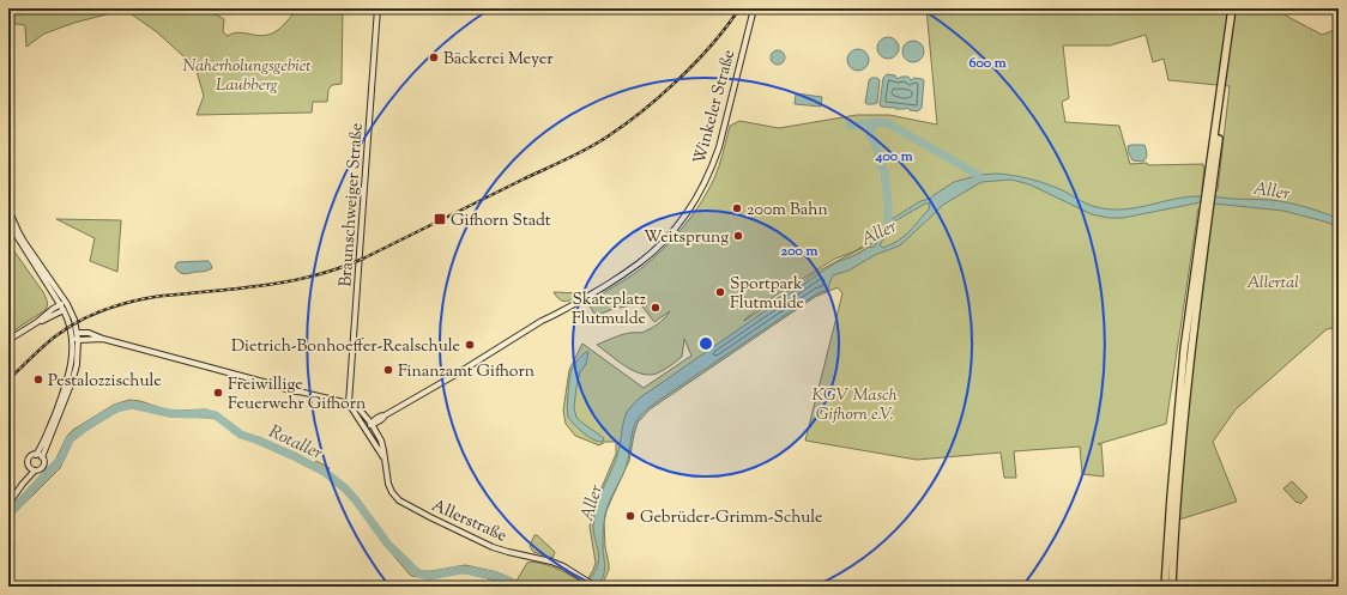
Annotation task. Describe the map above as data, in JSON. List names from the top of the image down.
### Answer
{
  "streets": {
    "street": ["Winkeler Straße", "Braunschweiger Straße", "Allerstraße"]
  },
  "crossings": [
    ["Winkeler Straße", "Allerstraße"],
    ["Braunschweiger Straße", "Allerstraße"]
  ],
  "water": ["Aller", "Rotaller"],
  "parks": ["Naherholungsgebiet Laubberg", "Allertal", "KGV Masch Gifhorn e.V."],
  "places": {
    "other": [
      "Bäckerei Meyer",
      "200m Bahn",
      "Weitsprung",
      "Sportpark Flutmulde",
      "Skateplatz Flutmulde",
      "Dietrich-Bonhoeffer-Realschule",
      "Finanzamt Gifhorn",
      "Pestalozzischule",
      "Freiwillige Feuerwehr Gifhorn",
      "Gebrüder-Grimm-Schule"
    ],
    "transit": ["Gifhorn Stadt"]
  },
  "rings": ["600 m", "400 m", "200 m"]
}
